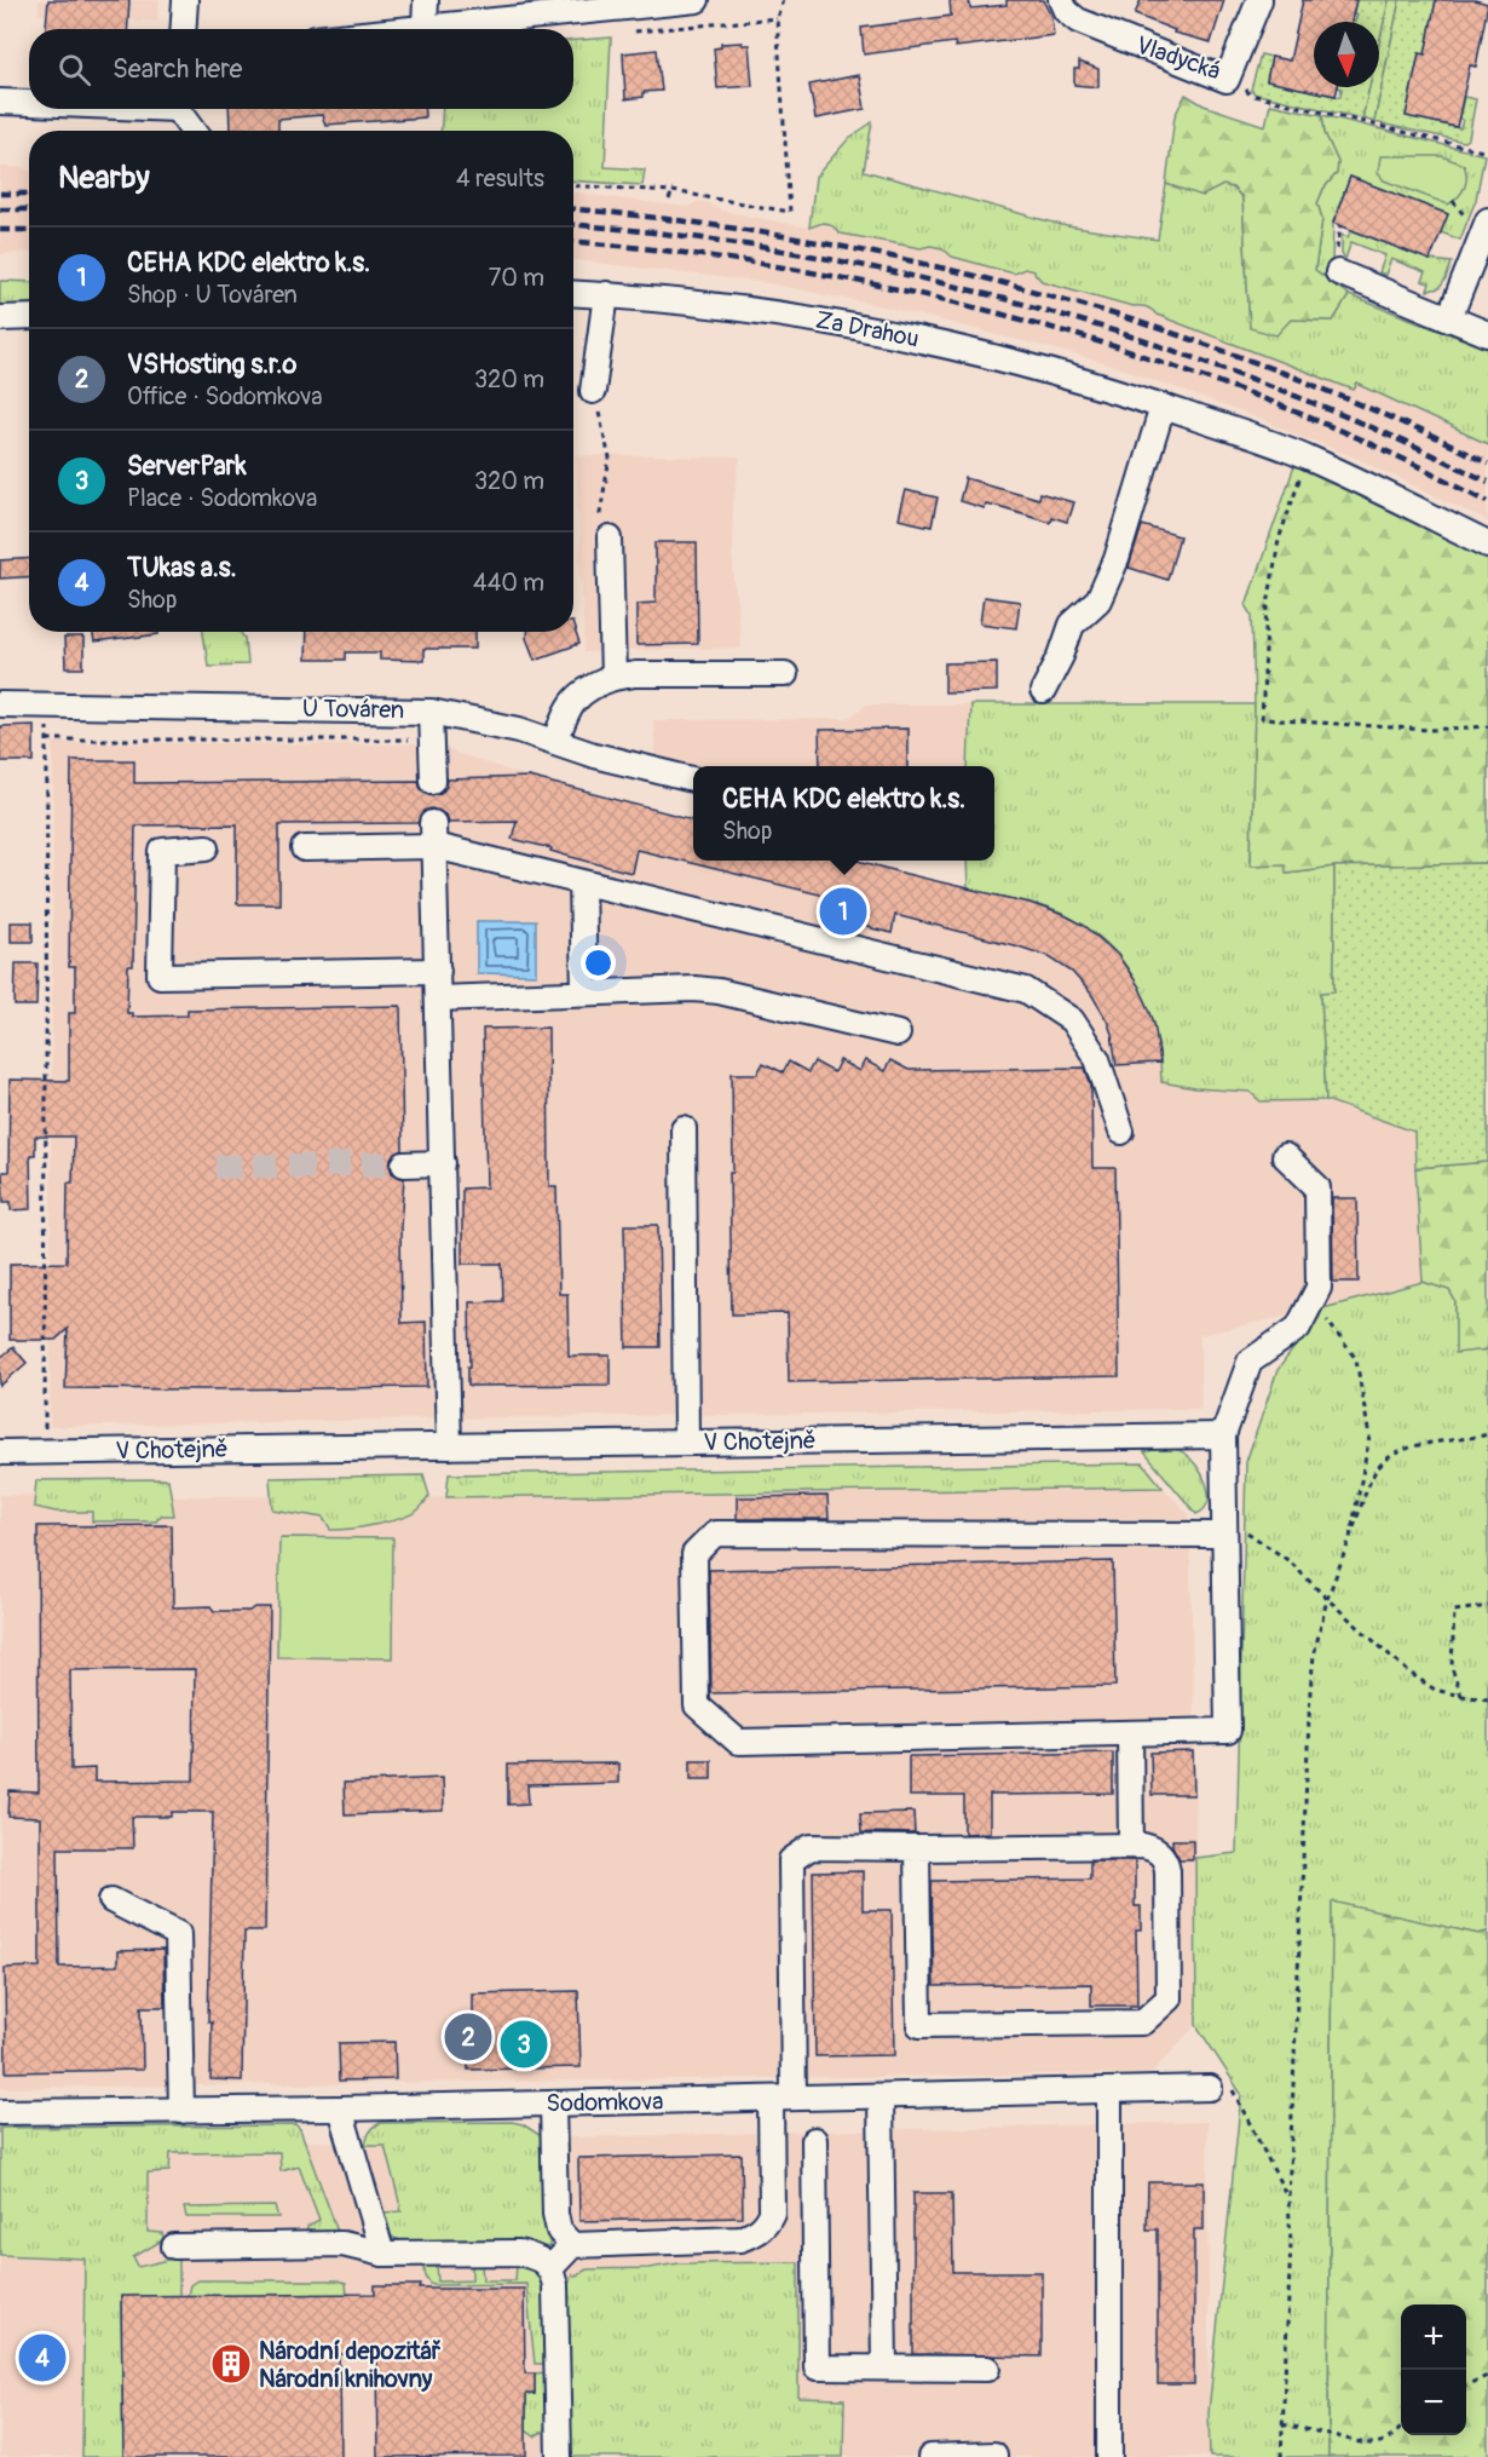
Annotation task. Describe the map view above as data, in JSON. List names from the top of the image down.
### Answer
{
  "streets": {
    "street": [
      "Vladycká",
      "Za Drahou",
      "U Továren",
      "V Chotejně",
      "Sodomkova"
    ]
  },
  "places": {
    "building": ["Národní depozitář Národní knihovny"]
  },
  "north": "bottom",
  "page": {
    "search": "Search here",
    "heading": ["Nearby", "4 results"],
    "list": [
      {
        "mark": "1",
        "name": "CEHA KDC elektro k.s.",
        "note": "Shop · U Továren",
        "value": "70 m"
      },
      {
        "mark": "2",
        "name": "VSHosting s.r.o",
        "note": "Office · Sodomkova",
        "value": "320 m"
      },
      {
        "mark": "3",
        "name": "ServerPark",
        "note": "Place · Sodomkova",
        "value": "320 m"
      },
      {
        "mark": "4",
        "name": "TUkas a.s.",
        "note": "Shop",
        "value": "440 m"
      }
    ],
    "popup": ["CEHA KDC elektro k.s.", "Shop"],
    "pins": [
      "1",
      "2",
      "3",
      "4"
    ],
    "map_buttons": ["+", "−"]
  }
}
